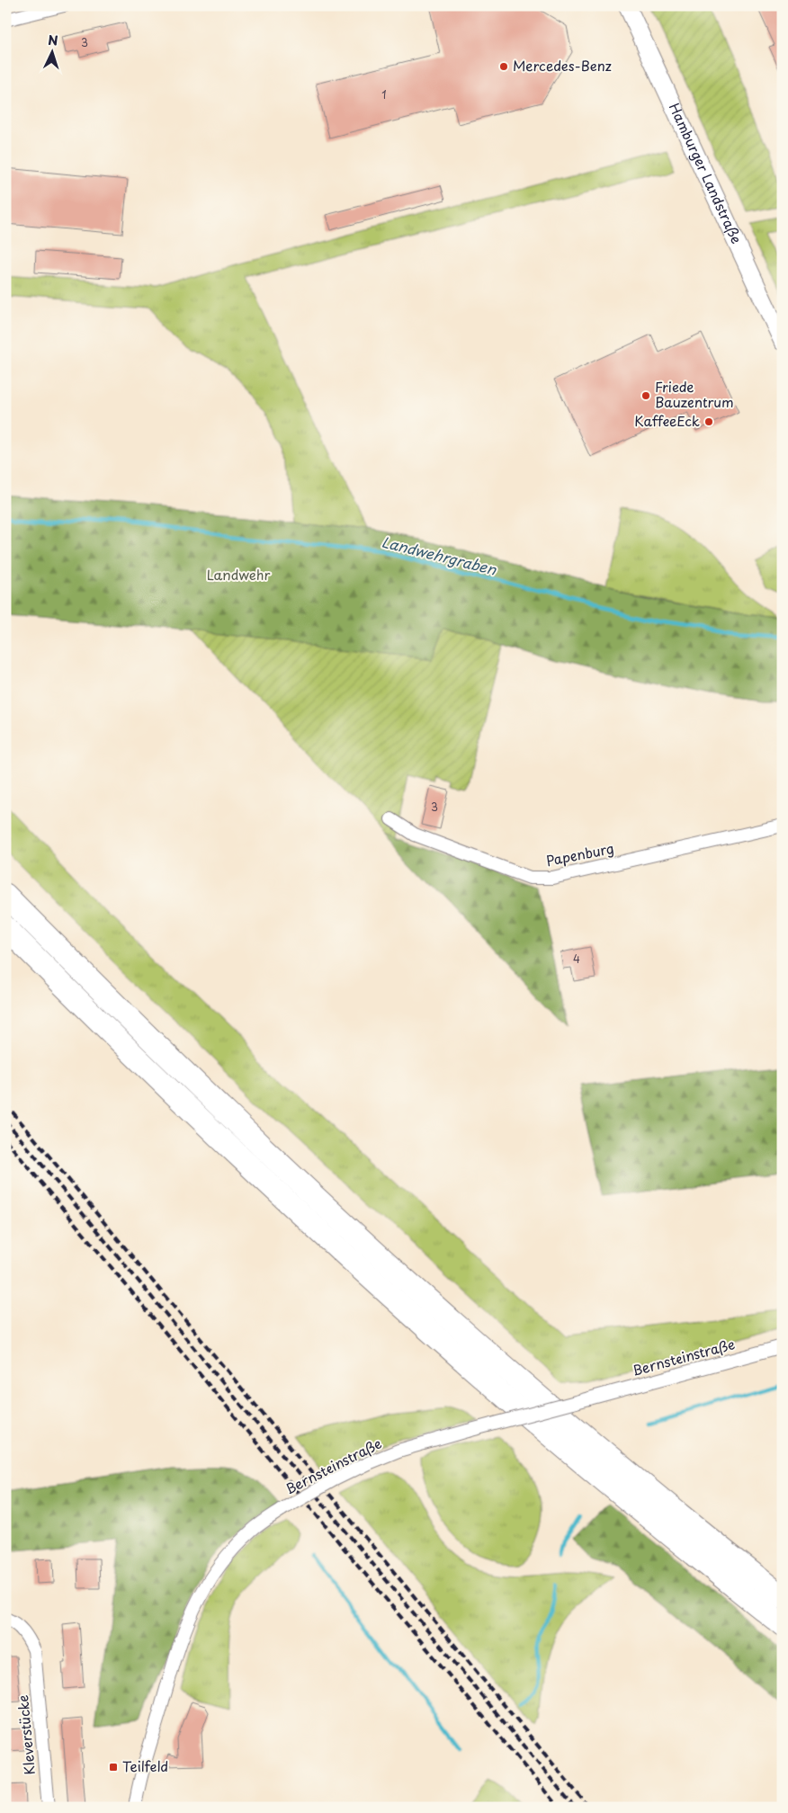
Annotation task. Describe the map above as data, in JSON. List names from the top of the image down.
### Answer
{
  "streets": {
    "main road": ["Hamburger Landstraße"],
    "street": ["Papenburg", "Bernsteinstraße", "Kleverstücke"]
  },
  "water": ["Landwehrgraben"],
  "parks": ["Landwehr"],
  "places": {
    "other": ["Mercedes-Benz", "Friede Bauzentrum", "KaffeeEck"],
    "transit": ["Teilfeld"]
  },
  "house_numbers": [
    "3",
    "1",
    "3",
    "4"
  ],
  "north": "top"
}
